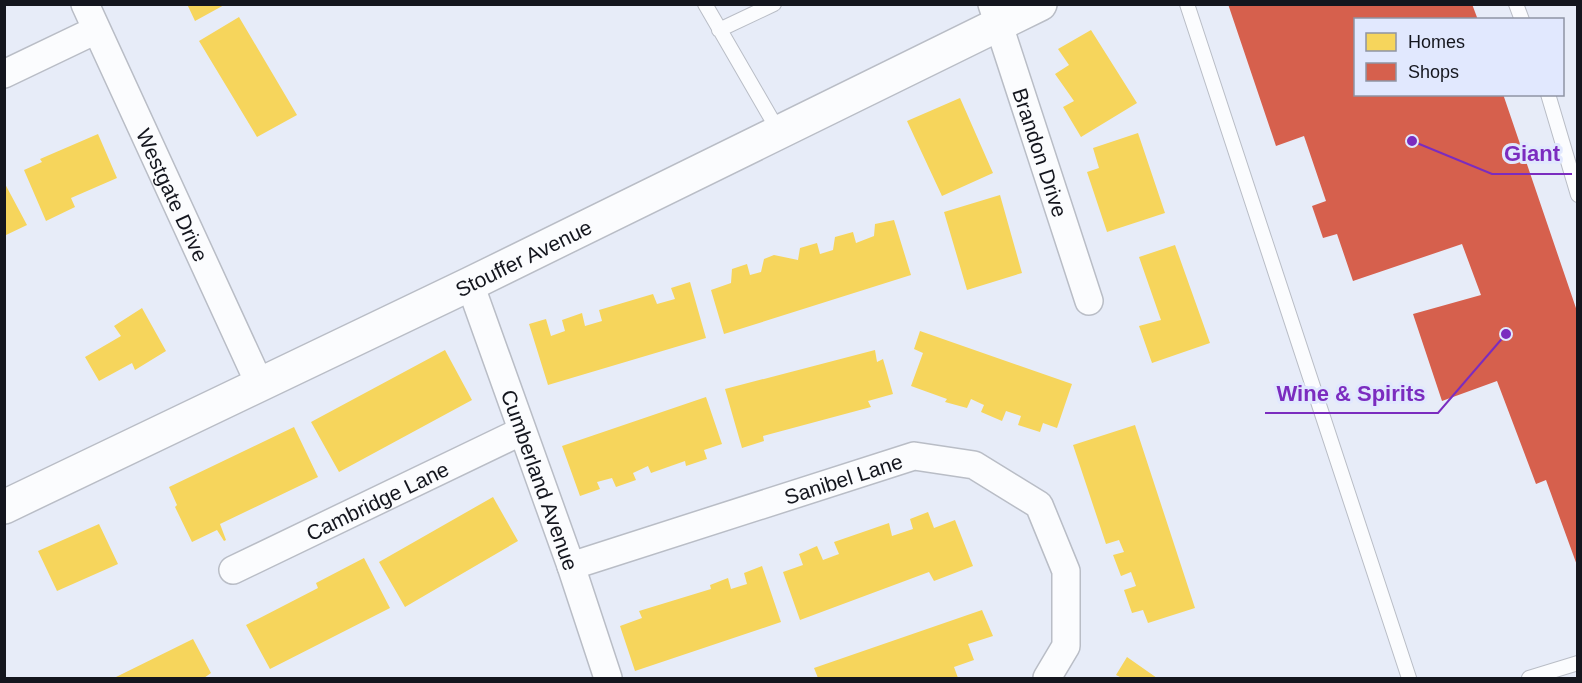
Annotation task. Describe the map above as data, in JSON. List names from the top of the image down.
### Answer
{
  "streets": {
    "street": [
      "Brandon Drive",
      "Westgate Drive",
      "Stouffer Avenue",
      "Sanibel Lane",
      "Cumberland Avenue",
      "Cambridge Lane"
    ]
  },
  "crossings": [
    ["Brandon Drive", "Stouffer Avenue"],
    ["Westgate Drive", "Stouffer Avenue"],
    ["Stouffer Avenue", "Cumberland Avenue"],
    ["Sanibel Lane", "Cumberland Avenue"],
    ["Cumberland Avenue", "Cambridge Lane"]
  ],
  "places": ["Giant", "Wine & Spirits"],
  "legend": ["Homes", "Shops"]
}
